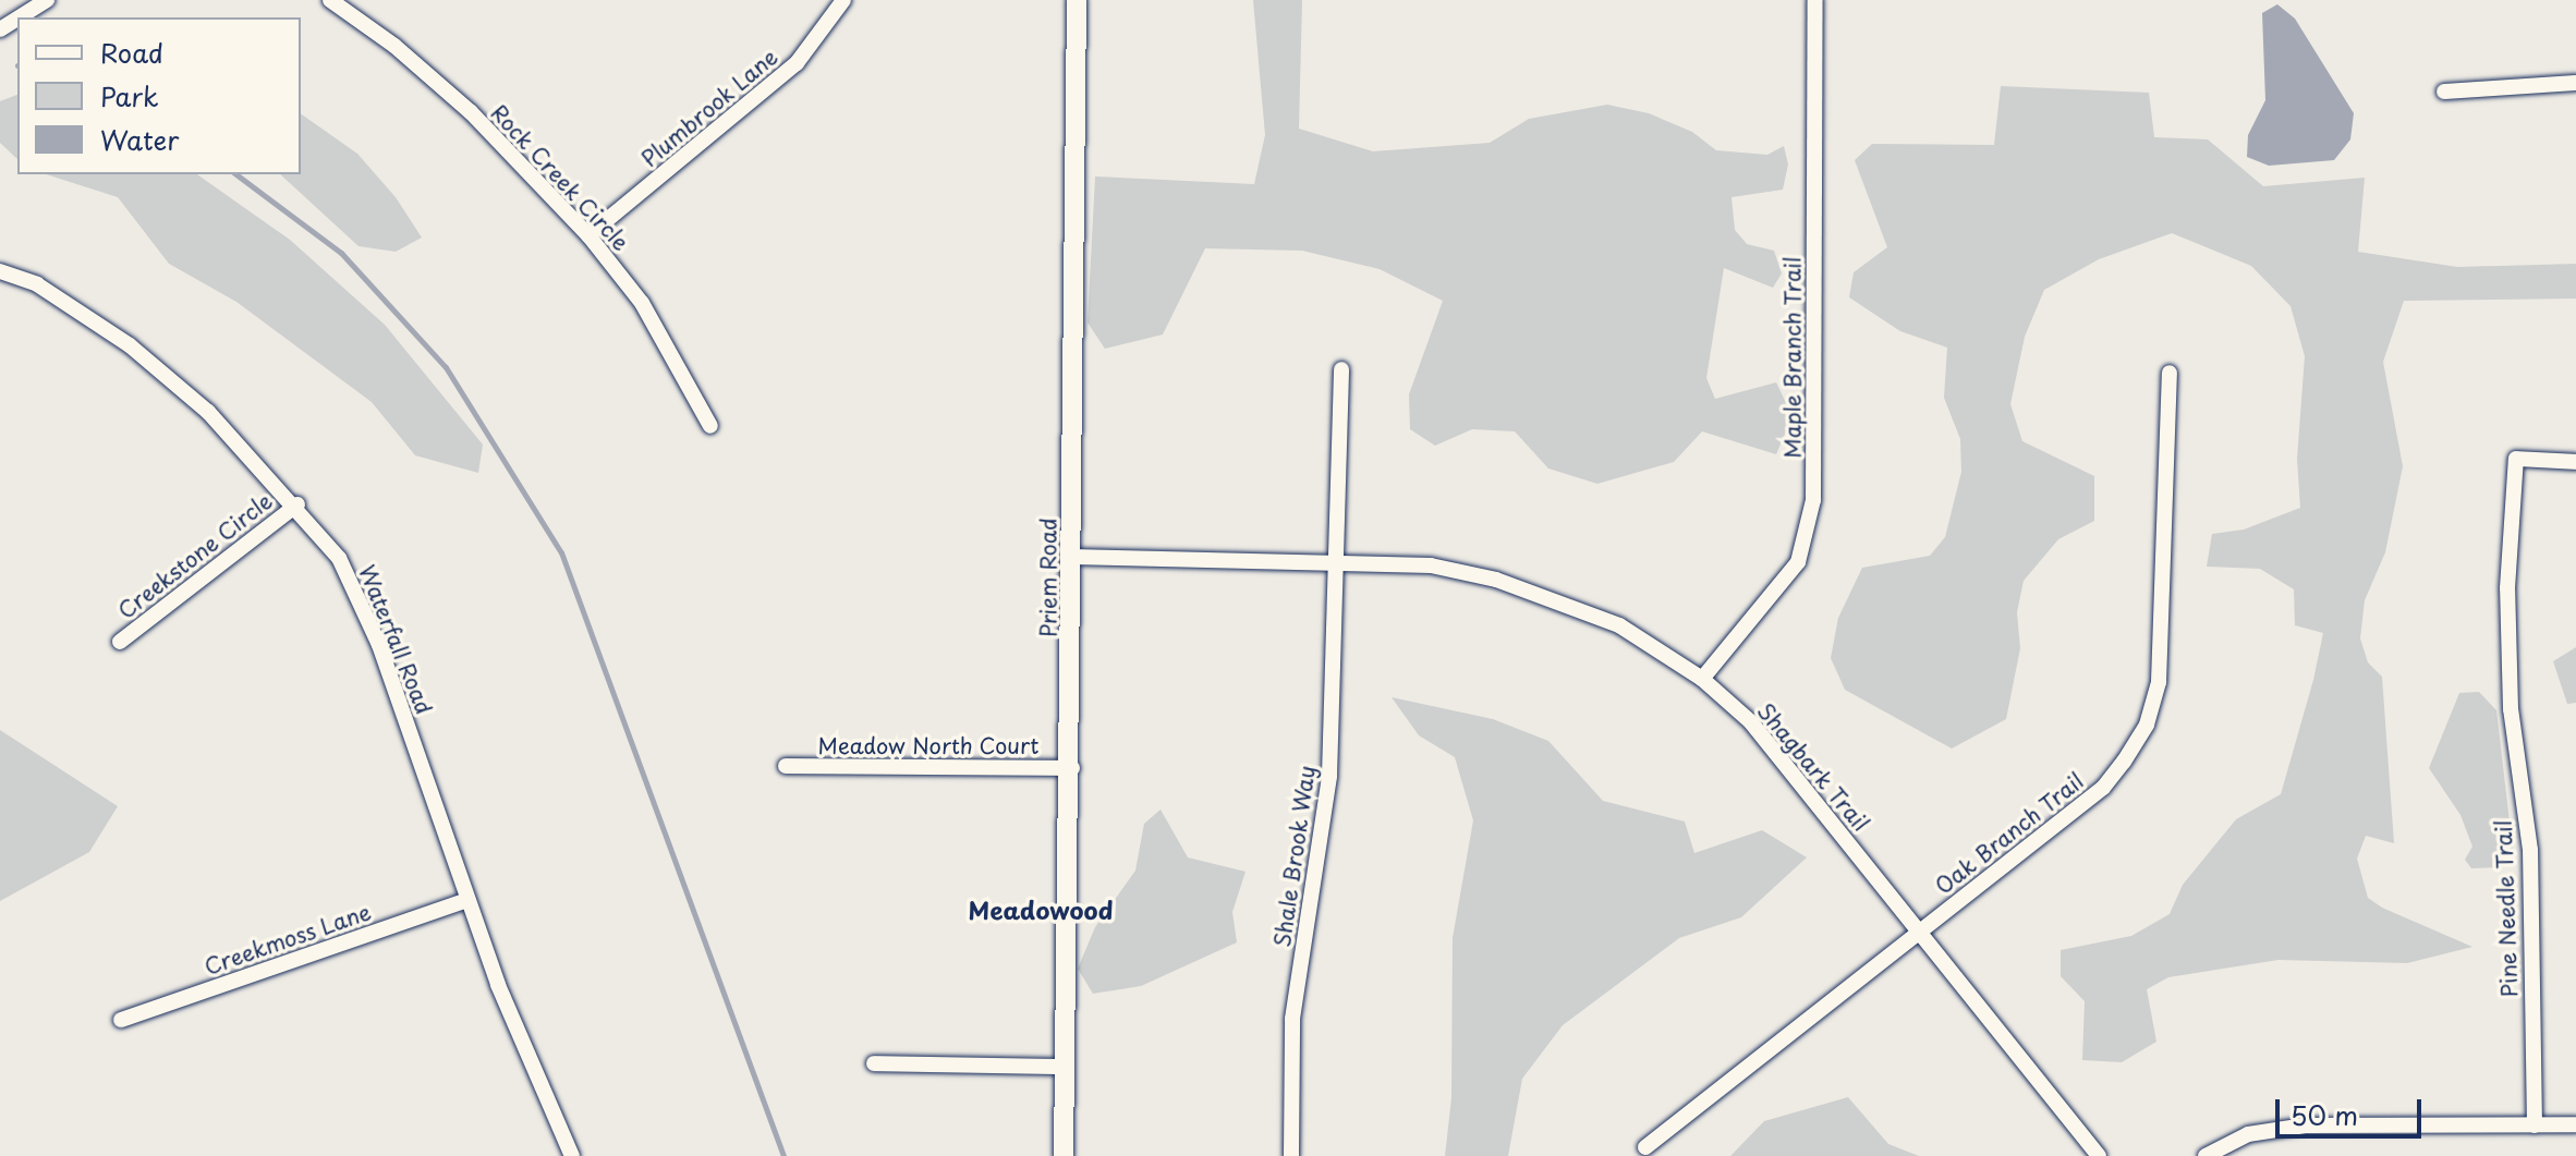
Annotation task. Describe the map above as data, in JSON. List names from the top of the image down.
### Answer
{
  "streets": {
    "street": [
      "Plumbrook Lane",
      "Rock Creek Circle",
      "Maple Branch Trail",
      "Creekstone Circle",
      "Priem Road",
      "Waterfall Road",
      "Meadow North Court",
      "Shagbark Trail",
      "Oak Branch Trail",
      "Shale Brook Way",
      "Pine Needle Trail",
      "Creekmoss Lane"
    ]
  },
  "crossings": [
    ["Plumbrook Lane", "Rock Creek Circle"],
    ["Maple Branch Trail", "Shagbark Trail"],
    ["Creekstone Circle", "Waterfall Road"],
    ["Priem Road", "Meadow North Court"],
    ["Priem Road", "Shagbark Trail"],
    ["Waterfall Road", "Creekmoss Lane"],
    ["Shagbark Trail", "Oak Branch Trail"],
    ["Shagbark Trail", "Shale Brook Way"]
  ],
  "districts": ["Meadowood"],
  "legend": ["Road", "Park", "Water"],
  "scale_bar": "50 m"
}
